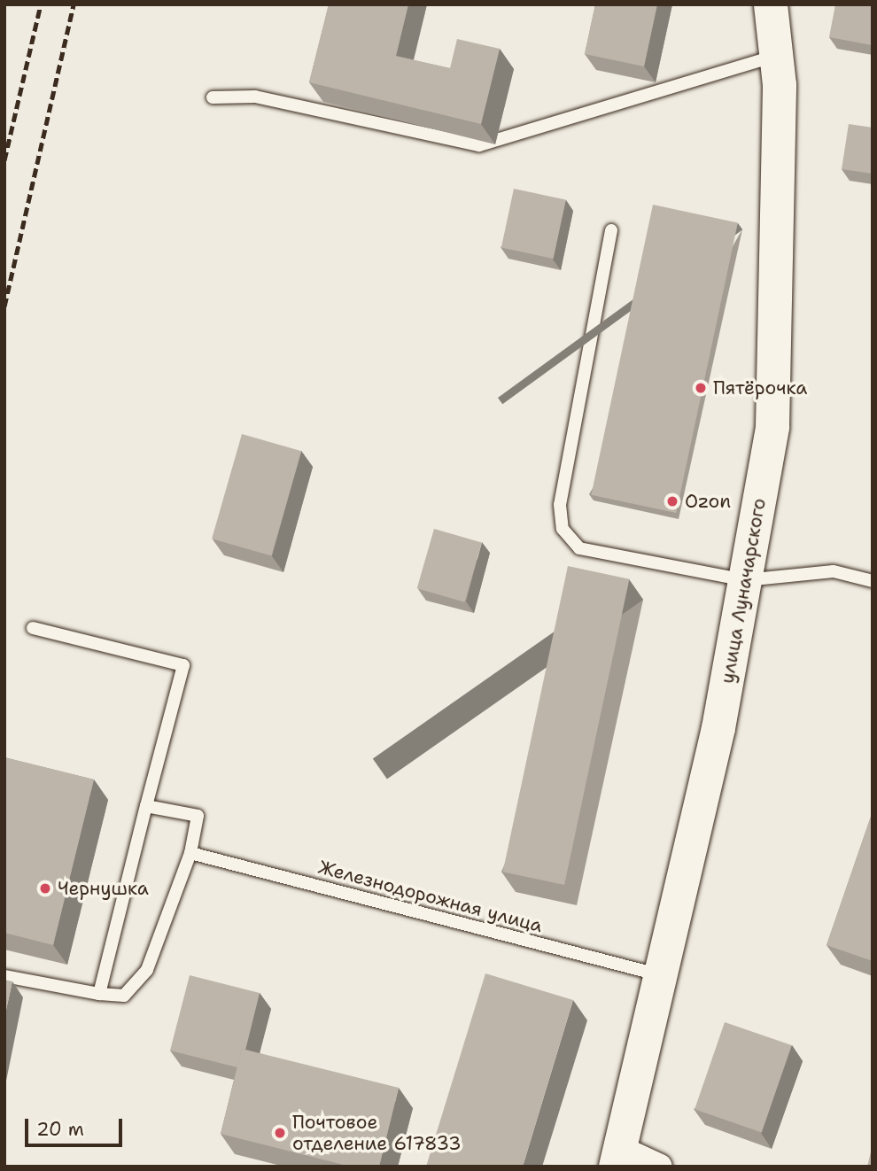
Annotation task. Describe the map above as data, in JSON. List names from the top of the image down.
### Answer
{
  "streets": {
    "street": ["улица Луначарского"],
    "lane": ["Железнодорожная улица"]
  },
  "crossings": [
    ["улица Луначарского", "Железнодорожная улица"]
  ],
  "places": [
    "Пятёрочка",
    "Ozon",
    "Чернушка",
    "Почтовое отделение 617833"
  ],
  "scale_bar": "20 m"
}
